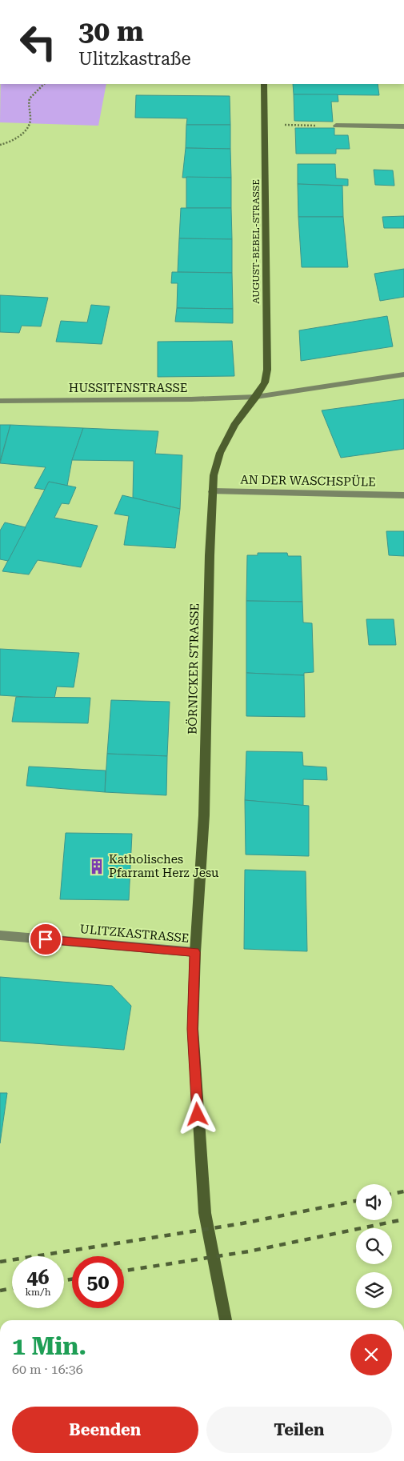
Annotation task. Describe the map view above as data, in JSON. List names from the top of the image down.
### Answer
{
  "streets": {
    "main road": ["AUGUST-BEBEL-STRASSE", "BÖRNICKER STRASSE"],
    "street": ["HUSSITENSTRASSE", "AN DER WASCHSPÜLE", "ULITZKASTRASSE"]
  },
  "crossings": [
    ["AUGUST-BEBEL-STRASSE", "HUSSITENSTRASSE"],
    ["AUGUST-BEBEL-STRASSE", "BÖRNICKER STRASSE"],
    ["HUSSITENSTRASSE", "BÖRNICKER STRASSE"],
    ["AN DER WASCHSPÜLE", "BÖRNICKER STRASSE"],
    ["BÖRNICKER STRASSE", "ULITZKASTRASSE"]
  ],
  "places": {
    "building": ["Katholisches Pfarramt Herz Jesu"]
  },
  "page": {
    "turn": ["30 m", "Ulitzkastraße"],
    "speed": "46 km/h",
    "limit": "50",
    "heading": ["1 Min.", "60 m · 16:36"],
    "buttons": ["Beenden", "Teilen"]
  }
}
